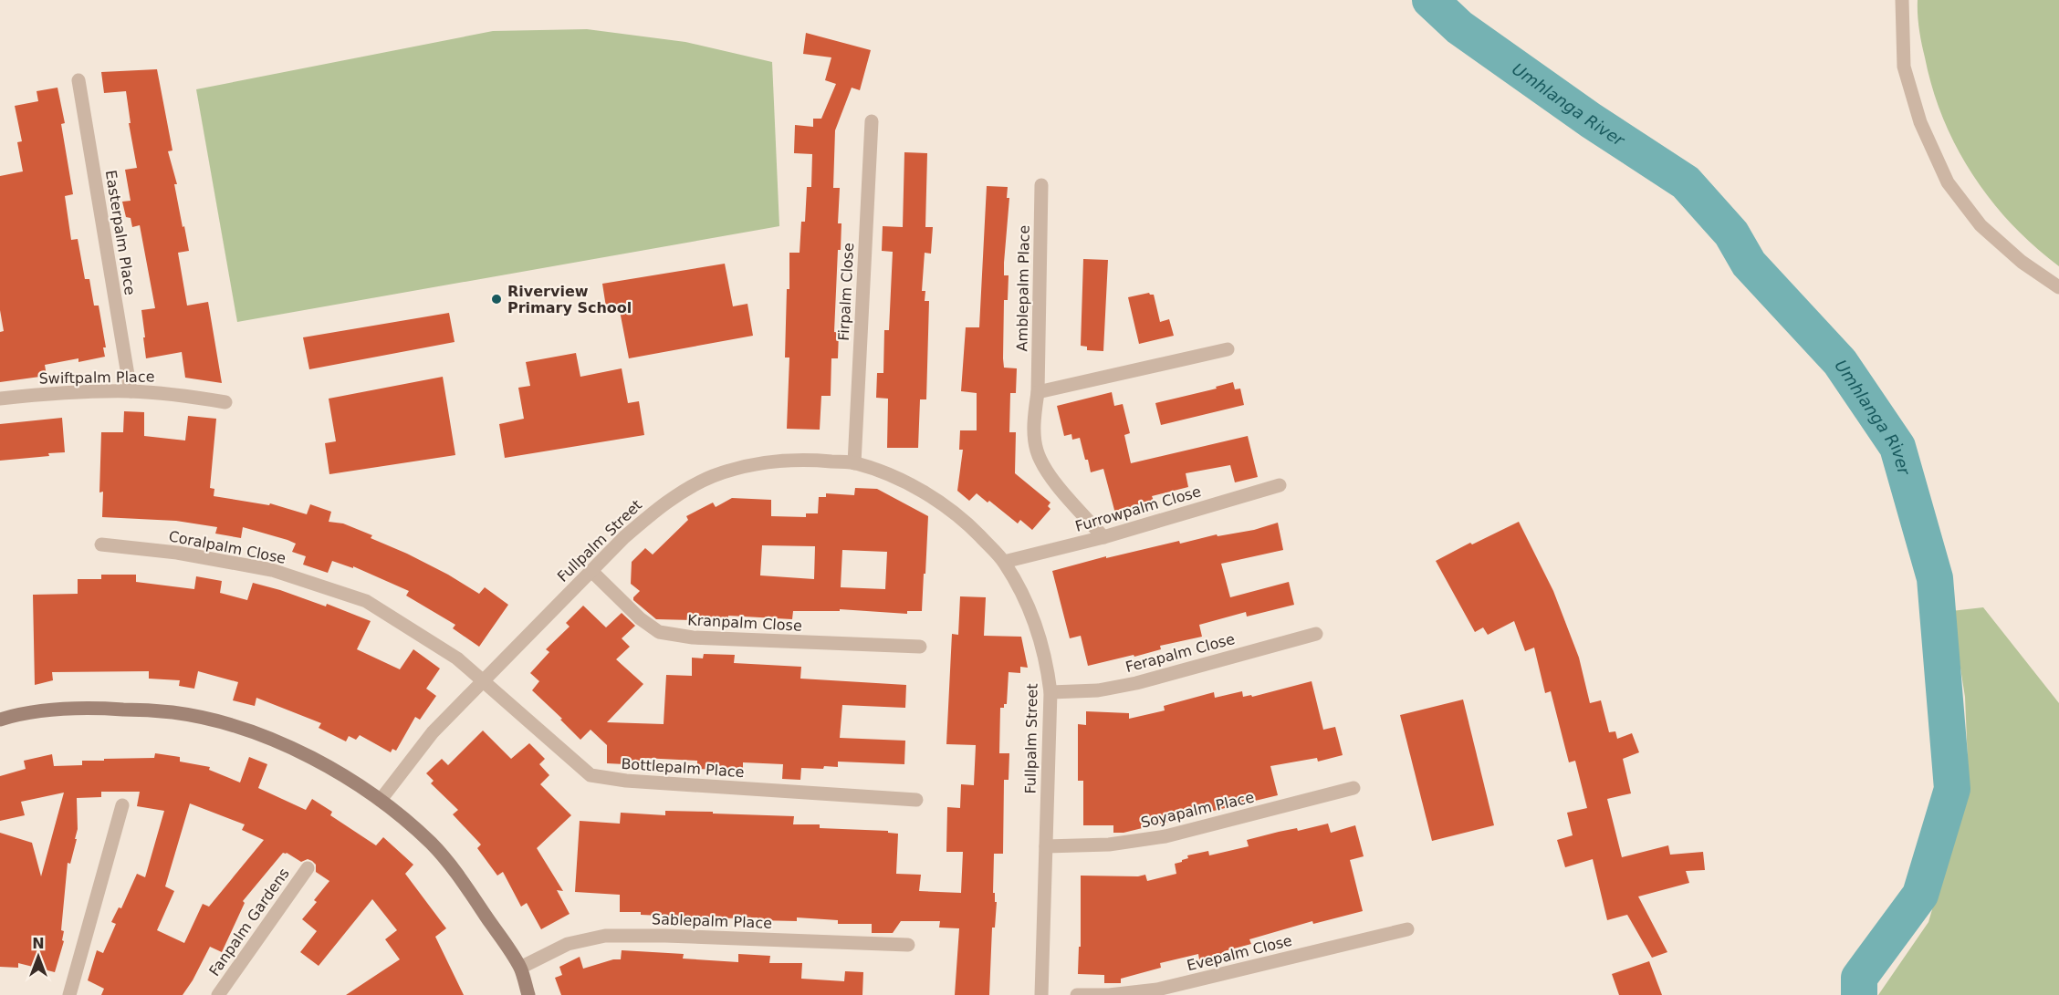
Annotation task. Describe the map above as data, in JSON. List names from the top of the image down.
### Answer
{
  "streets": {
    "street": [
      "Easterpalm Place",
      "Amblepalm Place",
      "Firpalm Close",
      "Swiftpalm Place",
      "Furrowpalm Close",
      "Fullpalm Street",
      "Coralpalm Close",
      "Kranpalm Close",
      "Ferapalm Close",
      "Bottlepalm Place",
      "Soyapalm Place",
      "Sablepalm Place",
      "Fanpalm Gardens",
      "Evepalm Close"
    ]
  },
  "crossings": [
    ["Easterpalm Place", "Swiftpalm Place"],
    ["Amblepalm Place", "Furrowpalm Close"],
    ["Firpalm Close", "Fullpalm Street"],
    ["Furrowpalm Close", "Fullpalm Street"],
    ["Fullpalm Street", "Coralpalm Close"],
    ["Fullpalm Street", "Kranpalm Close"],
    ["Fullpalm Street", "Ferapalm Close"],
    ["Fullpalm Street", "Bottlepalm Place"],
    ["Fullpalm Street", "Soyapalm Place"],
    ["Coralpalm Close", "Bottlepalm Place"]
  ],
  "water": ["Umhlanga River"],
  "places": ["Riverview Primary School"],
  "north": "top"
}
